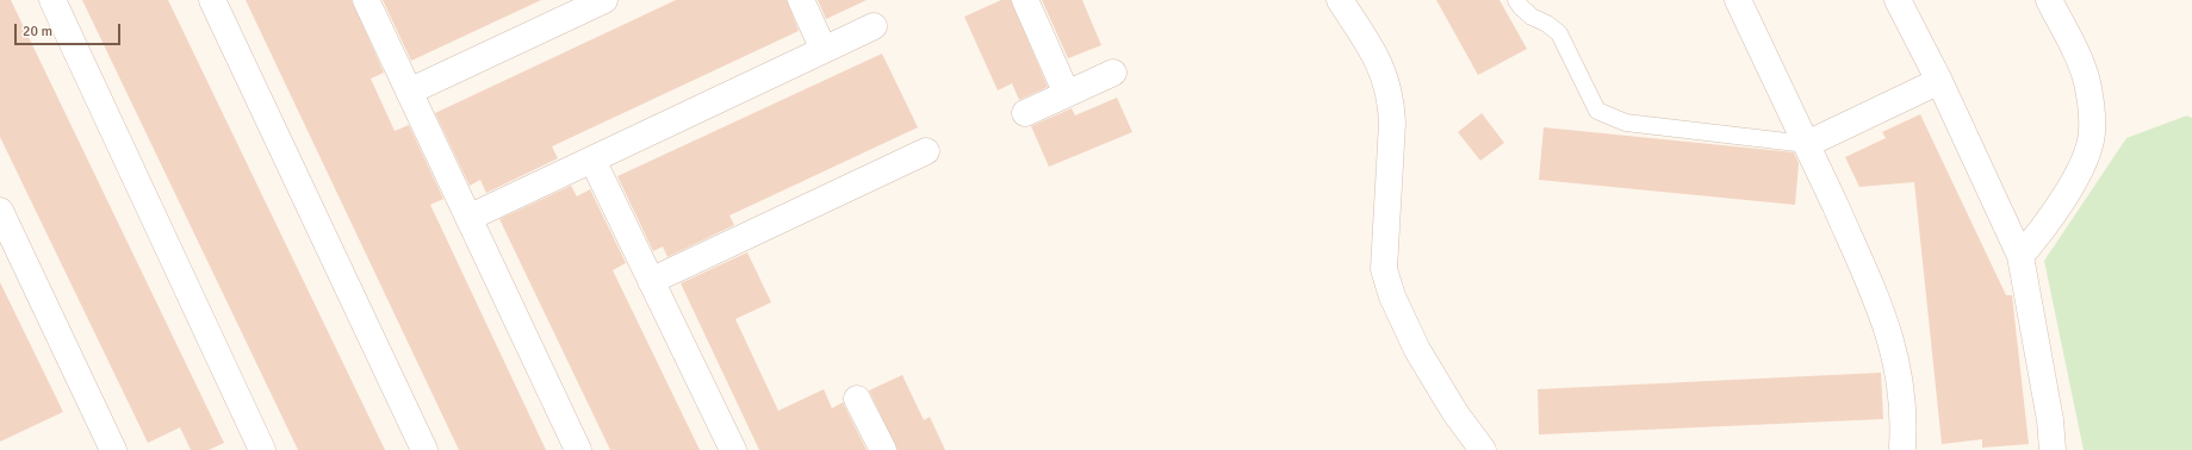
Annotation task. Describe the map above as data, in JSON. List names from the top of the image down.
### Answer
{
  "scale_bar": "20 m"
}
